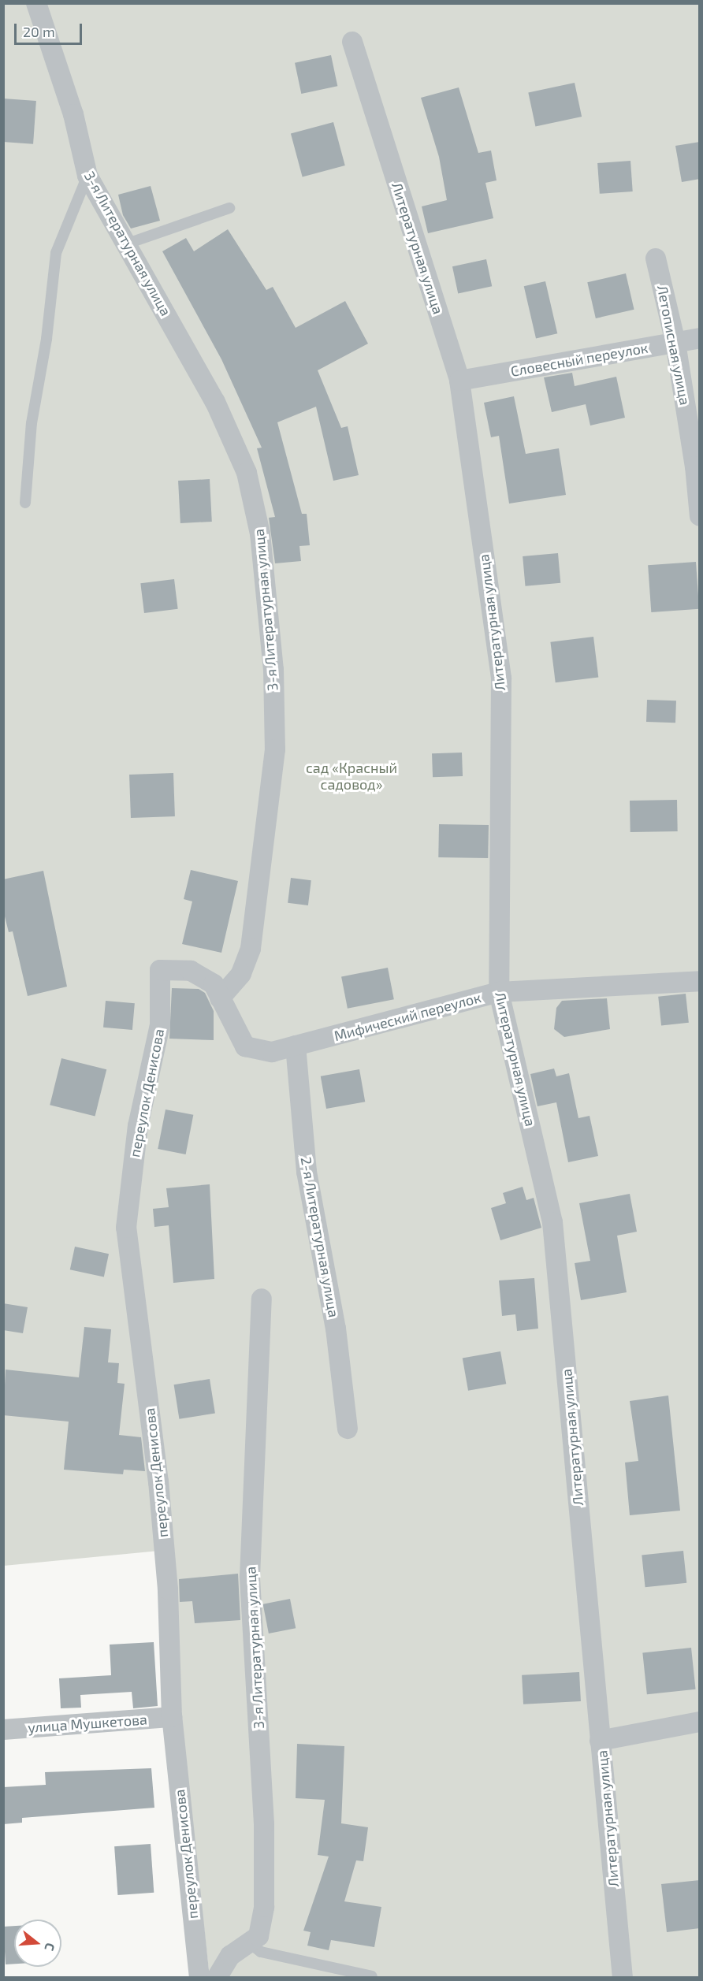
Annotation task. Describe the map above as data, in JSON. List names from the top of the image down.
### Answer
{
  "streets": {
    "street": [
      "3-я Литературная улица",
      "Литературная улица",
      "Летописная улица",
      "Словесный переулок",
      "Мифический переулок",
      "переулок Денисова",
      "2-я Литературная улица",
      "улица Мушкетова"
    ]
  },
  "crossings": [
    ["3-я Литературная улица", "Мифический переулок"],
    ["Литературная улица", "Словесный переулок"],
    ["Литературная улица", "Мифический переулок"],
    ["Летописная улица", "Словесный переулок"],
    ["Мифический переулок", "переулок Денисова"],
    ["Мифический переулок", "2-я Литературная улица"],
    ["переулок Денисова", "улица Мушкетова"]
  ],
  "parks": ["сад «Красный садовод»"],
  "scale_bar": "20 m",
  "north": "right"
}
